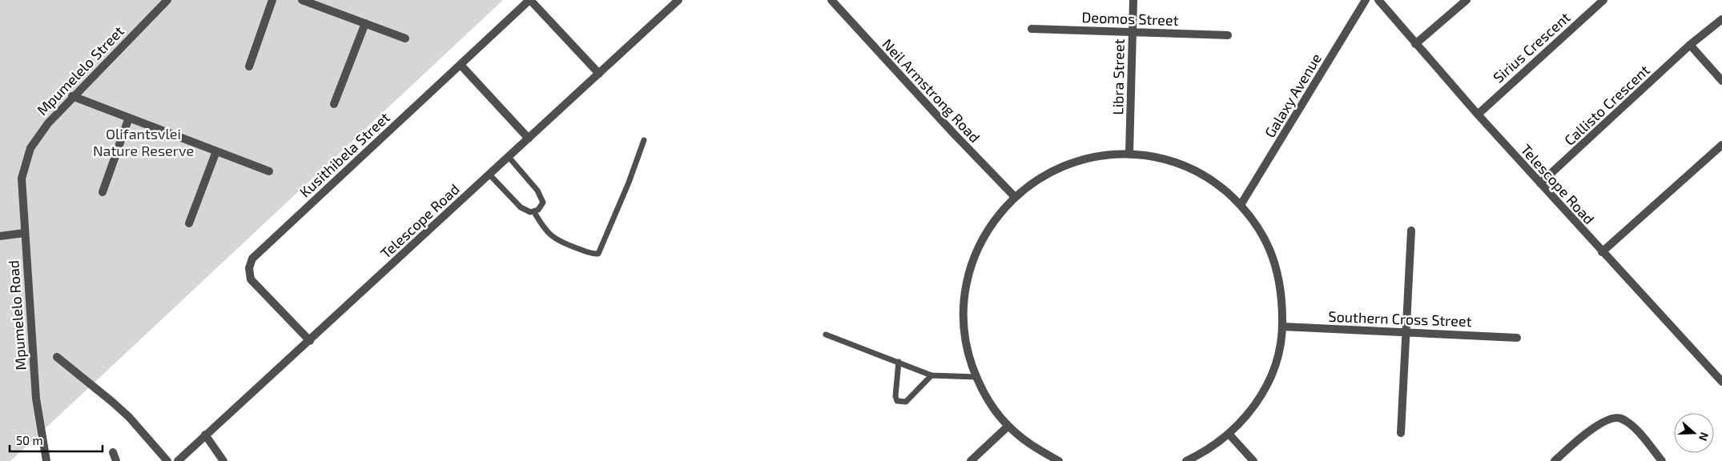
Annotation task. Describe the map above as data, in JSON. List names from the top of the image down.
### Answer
{
  "streets": {
    "street": [
      "Deomos Street",
      "Sirius Crescent",
      "Mpumelelo Street",
      "Libra Street",
      "Neil Armstrong Road",
      "Galaxy Avenue",
      "Callisto Crescent",
      "Kusithibela Street",
      "Telescope Road",
      "Mpumelelo Road",
      "Southern Cross Street"
    ]
  },
  "crossings": [
    ["Deomos Street", "Libra Street"],
    ["Sirius Crescent", "Telescope Road"],
    ["Mpumelelo Street", "Mpumelelo Road"],
    ["Callisto Crescent", "Telescope Road"],
    ["Kusithibela Street", "Telescope Road"]
  ],
  "parks": ["Olifantsvlei Nature Reserve"],
  "scale_bar": "50 m",
  "north": "right"
}
